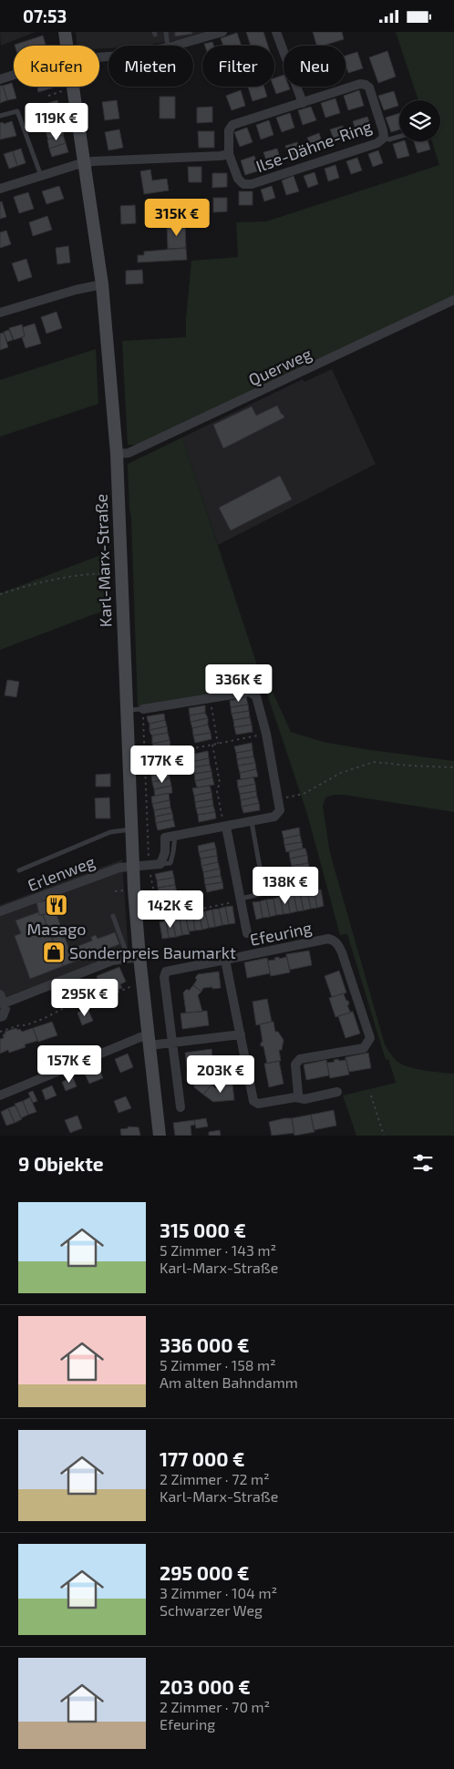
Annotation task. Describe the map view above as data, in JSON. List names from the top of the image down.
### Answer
{
  "streets": {
    "main road": ["Karl-Marx-Straße"],
    "street": [
      "Ilse-Dähne-Ring",
      "Querweg",
      "Erlenweg",
      "Efeuring"
    ]
  },
  "crossings": [
    ["Querweg", "Karl-Marx-Straße"],
    ["Karl-Marx-Straße", "Erlenweg"]
  ],
  "places": {
    "restaurant": ["Masago"],
    "shop": ["Sonderpreis Baumarkt"]
  },
  "page": {
    "status": "07:53",
    "chip": [
      "Kaufen",
      "Mieten",
      "Filter",
      "Neu"
    ],
    "price": [
      "119K €",
      "315K €",
      "336K €",
      "177K €",
      "138K €",
      "142K €",
      "295K €",
      "157K €",
      "203K €"
    ],
    "heading": "9 Objekte",
    "list": [
      {
        "name": "315 000 €",
        "note": "5 Zimmer · 143 m² · Karl-Marx-Straße"
      },
      {
        "name": "336 000 €",
        "note": "5 Zimmer · 158 m² · Am alten Bahndamm"
      },
      {
        "name": "177 000 €",
        "note": "2 Zimmer · 72 m² · Karl-Marx-Straße"
      },
      {
        "name": "295 000 €",
        "note": "3 Zimmer · 104 m² · Schwarzer Weg"
      },
      {
        "name": "203 000 €",
        "note": "2 Zimmer · 70 m² · Efeuring"
      }
    ]
  }
}
